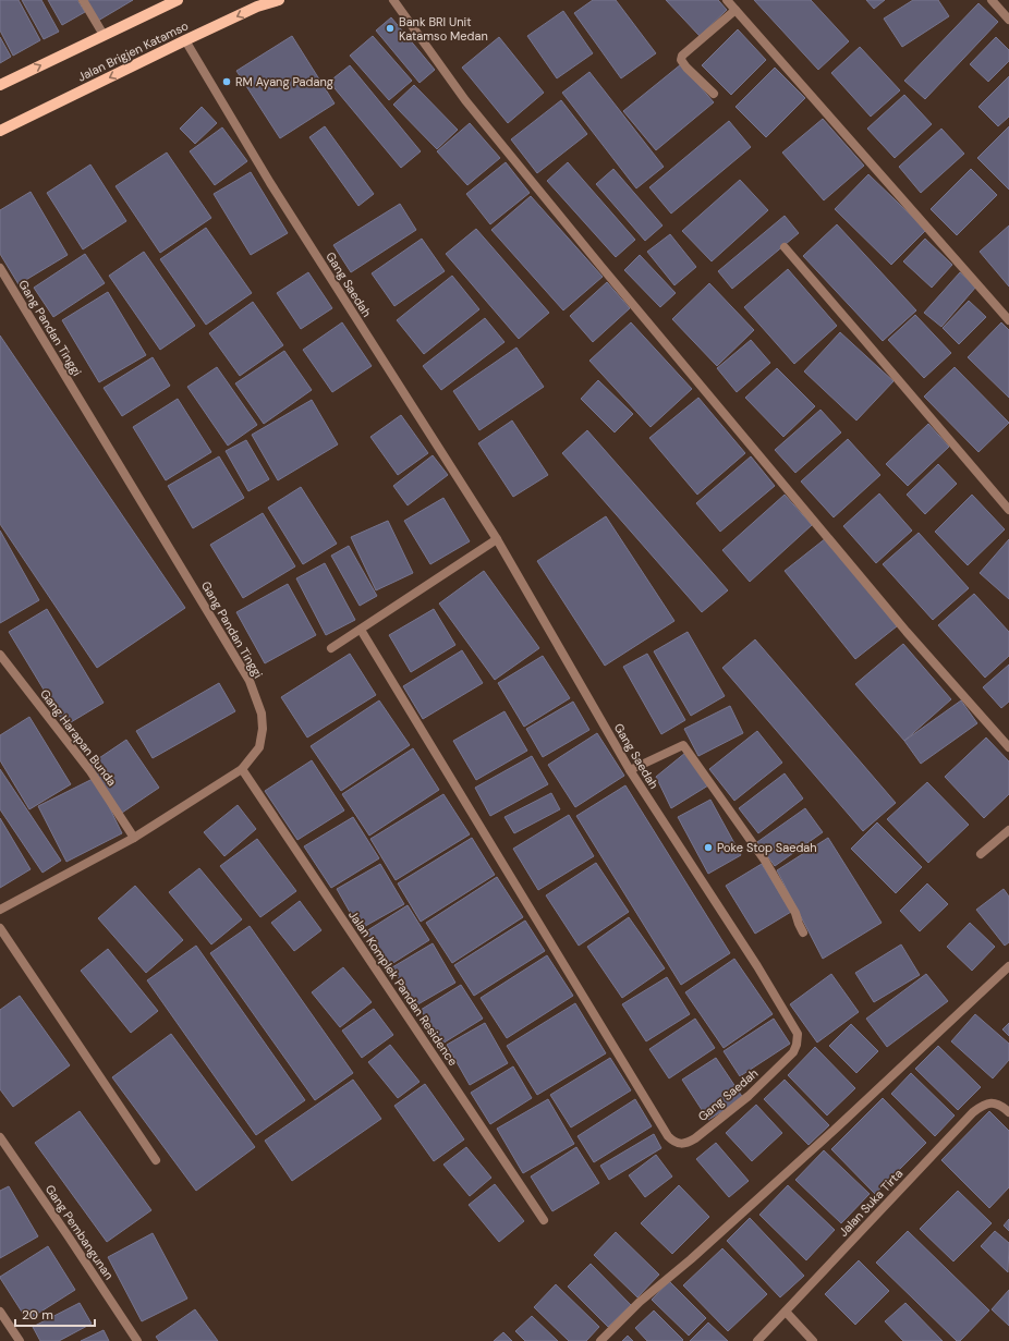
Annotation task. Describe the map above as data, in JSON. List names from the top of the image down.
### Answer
{
  "streets": {
    "main road": ["Jalan Brigjen Katamso"],
    "street": [
      "Gang Saedah",
      "Gang Pandan Tinggi",
      "Gang Harapan Bunda",
      "Jalan Komplek Pandan Residence",
      "Jalan Suka Tirta",
      "Gang Pembangunan"
    ]
  },
  "crossings": [
    ["Jalan Brigjen Katamso", "Gang Saedah"],
    ["Gang Pandan Tinggi", "Gang Harapan Bunda"],
    ["Gang Pandan Tinggi", "Jalan Komplek Pandan Residence"]
  ],
  "places": ["Bank BRI Unit Katamso Medan", "RM Ayang Padang", "Poke Stop Saedah"],
  "scale_bar": "20 m"
}
